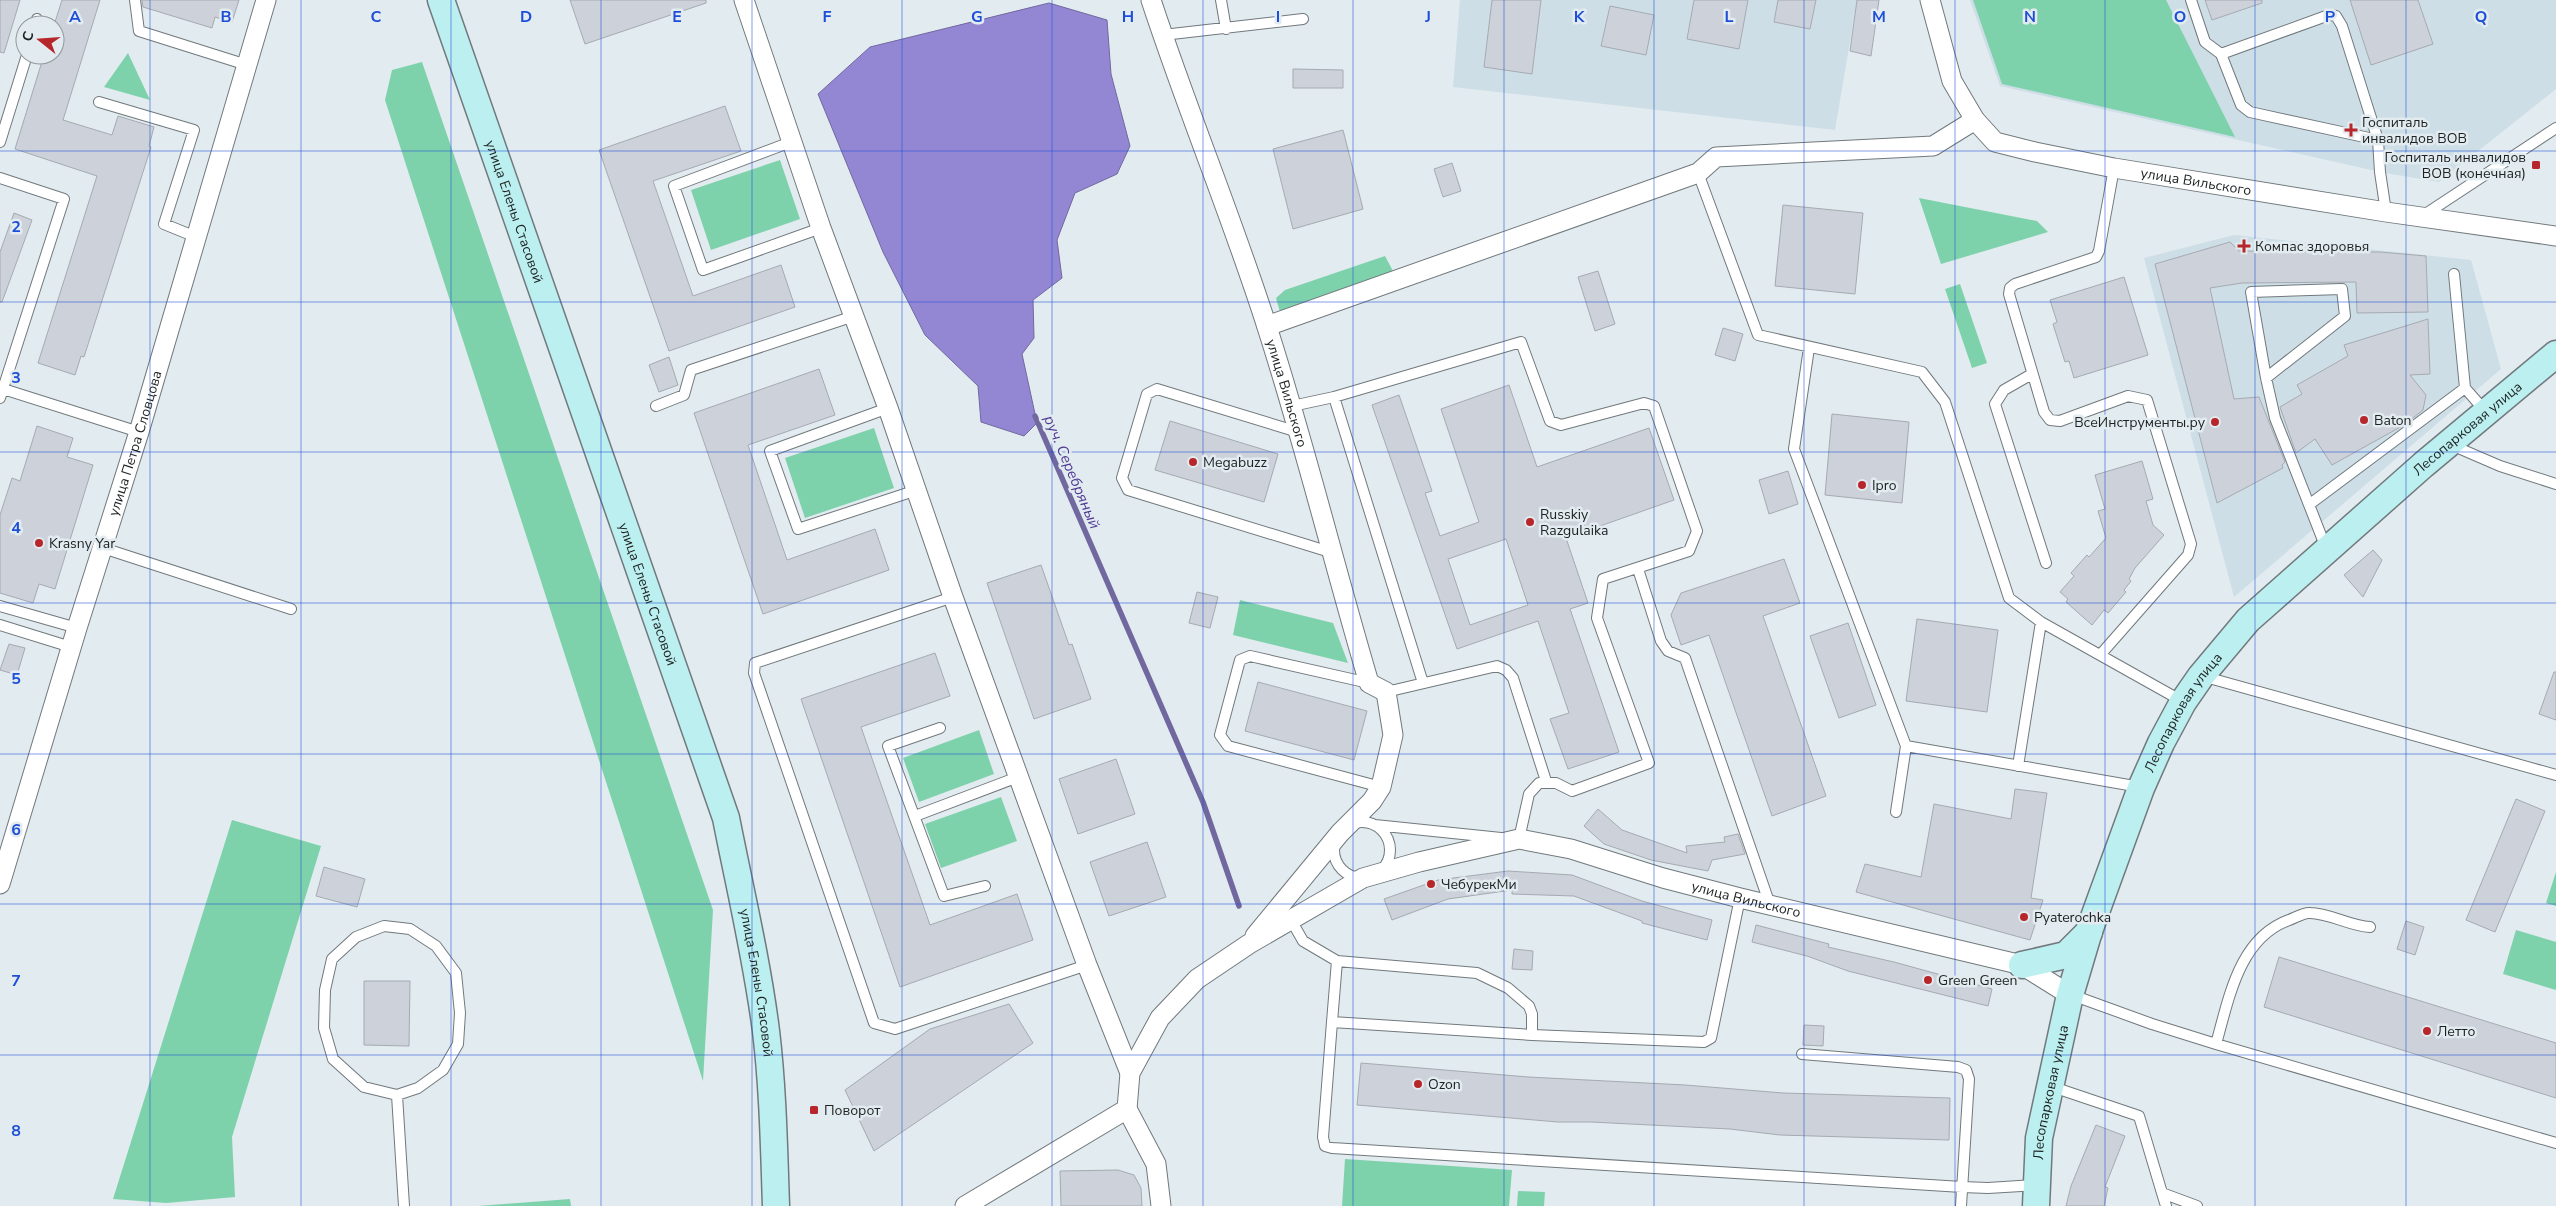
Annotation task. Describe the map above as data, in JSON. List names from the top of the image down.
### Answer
{
  "streets": {
    "main road": ["улица Елены Стасовой", "Лесопарковая улица"],
    "street": ["улица Вильского", "улица Петра Словцова"]
  },
  "crossings": [
    ["улица Вильского", "Лесопарковая улица"]
  ],
  "water": ["руч. Серебряный"],
  "places": {
    "health": ["Госпиталь инвалидов ВОВ", "Компас здоровья"],
    "transit": ["Госпиталь инвалидов ВОВ (конечная)", "Поворот"],
    "other": [
      "Baton",
      "ВсеИнструменты.ру",
      "Megabuzz",
      "Ipro",
      "Russkiy Razgulaika",
      "Krasny Yar",
      "ЧебурекМи",
      "Pyaterochka",
      "Green Green",
      "Летто",
      "Ozon"
    ]
  },
  "north": "left",
  "grid": {
    "columns": [
      "A",
      "B",
      "C",
      "D",
      "E",
      "F",
      "G",
      "H",
      "I",
      "J",
      "K",
      "L",
      "M",
      "N",
      "O",
      "P",
      "Q"
    ],
    "rows": [
      "2",
      "3",
      "4",
      "5",
      "6",
      "7",
      "8"
    ]
  }
}
